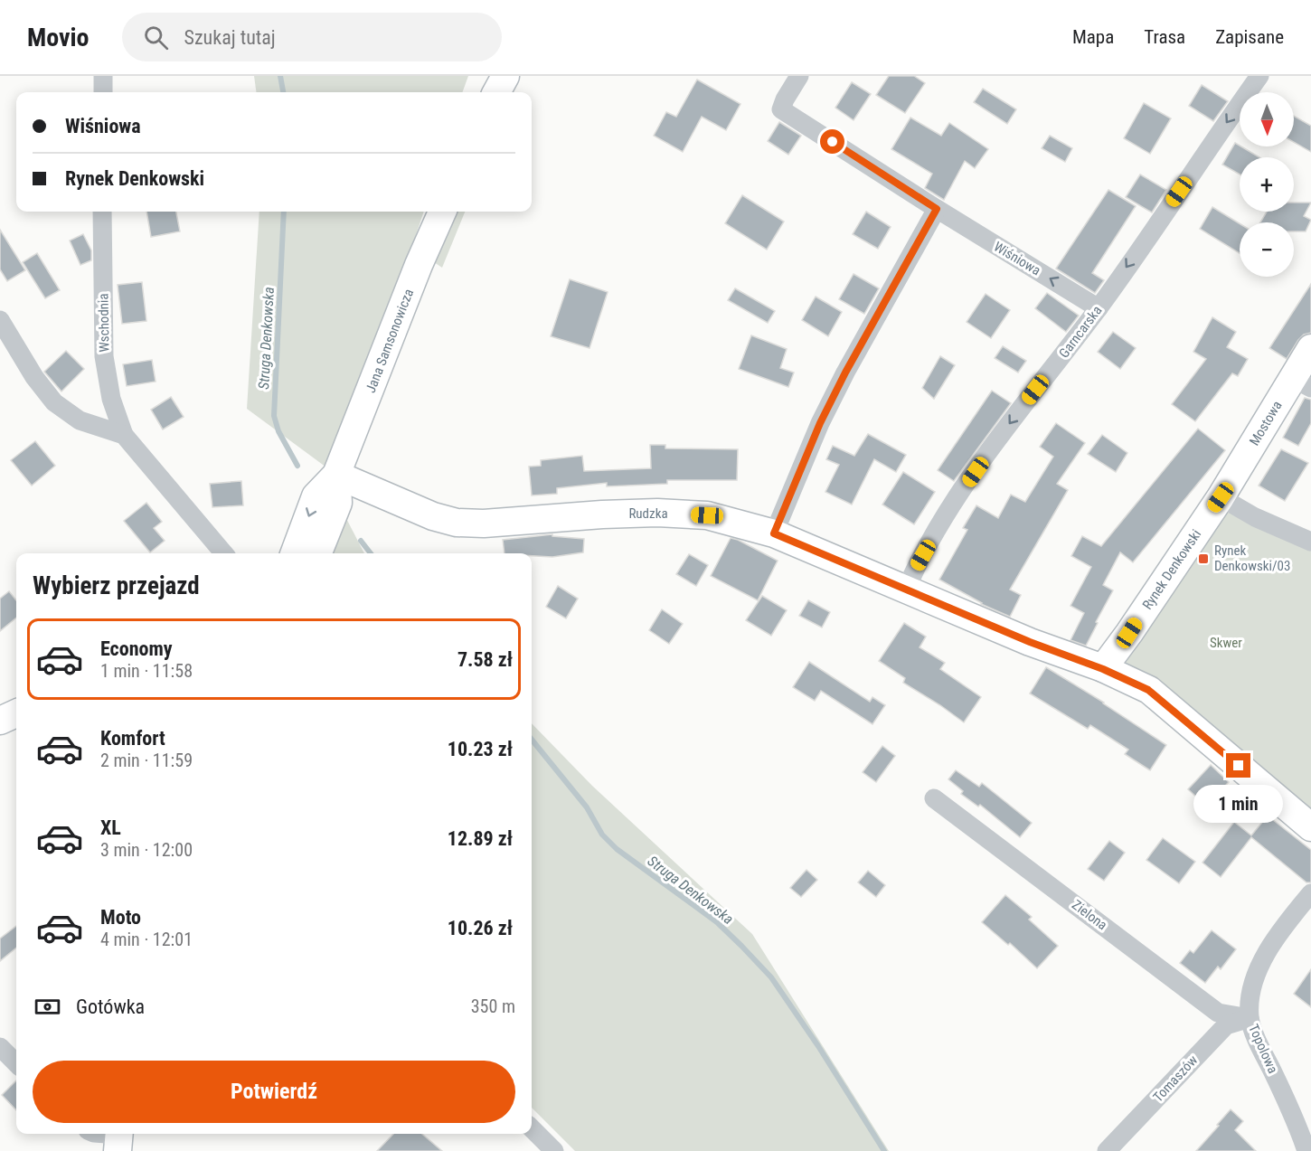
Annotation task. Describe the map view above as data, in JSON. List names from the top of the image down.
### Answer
{
  "streets": {
    "street": [
      "Wiśniowa",
      "Wschodnia",
      "Garncarska",
      "Jana Samsonowicza",
      "Mostowa",
      "Rudzka",
      "Rynek Denkowski",
      "Zielona",
      "Topolowa",
      "Tomaszów"
    ]
  },
  "crossings": [
    ["Wiśniowa", "Garncarska"],
    ["Garncarska", "Rudzka"],
    ["Jana Samsonowicza", "Rudzka"],
    ["Mostowa", "Rynek Denkowski"],
    ["Rudzka", "Rynek Denkowski"],
    ["Zielona", "Topolowa"],
    ["Zielona", "Tomaszów"],
    ["Topolowa", "Tomaszów"]
  ],
  "one_way": ["Wiśniowa"],
  "water": ["Struga Denkowska"],
  "parks": ["Skwer"],
  "places": {
    "transit": ["Rynek Denkowski/03"]
  },
  "north": "bottom",
  "page": {
    "header": "Movio",
    "search": "Szukaj tutaj",
    "nav": ["Mapa", "Trasa", "Zapisane"],
    "map_buttons": ["+", "−"],
    "banner": ["Wiśniowa", "Rynek Denkowski"],
    "heading": "Wybierz przejazd",
    "list": [
      {
        "name": "Economy",
        "note": "1 min · 11:58",
        "value": "7.58 zł"
      },
      {
        "name": "Komfort",
        "note": "2 min · 11:59",
        "value": "10.23 zł"
      },
      {
        "name": "XL",
        "note": "3 min · 12:00",
        "value": "12.89 zł"
      },
      {
        "name": "Moto",
        "note": "4 min · 12:01",
        "value": "10.26 zł"
      }
    ],
    "bubble": "1 min",
    "pay": ["Gotówka", "350 m"],
    "buttons": "Potwierdź"
  }
}
